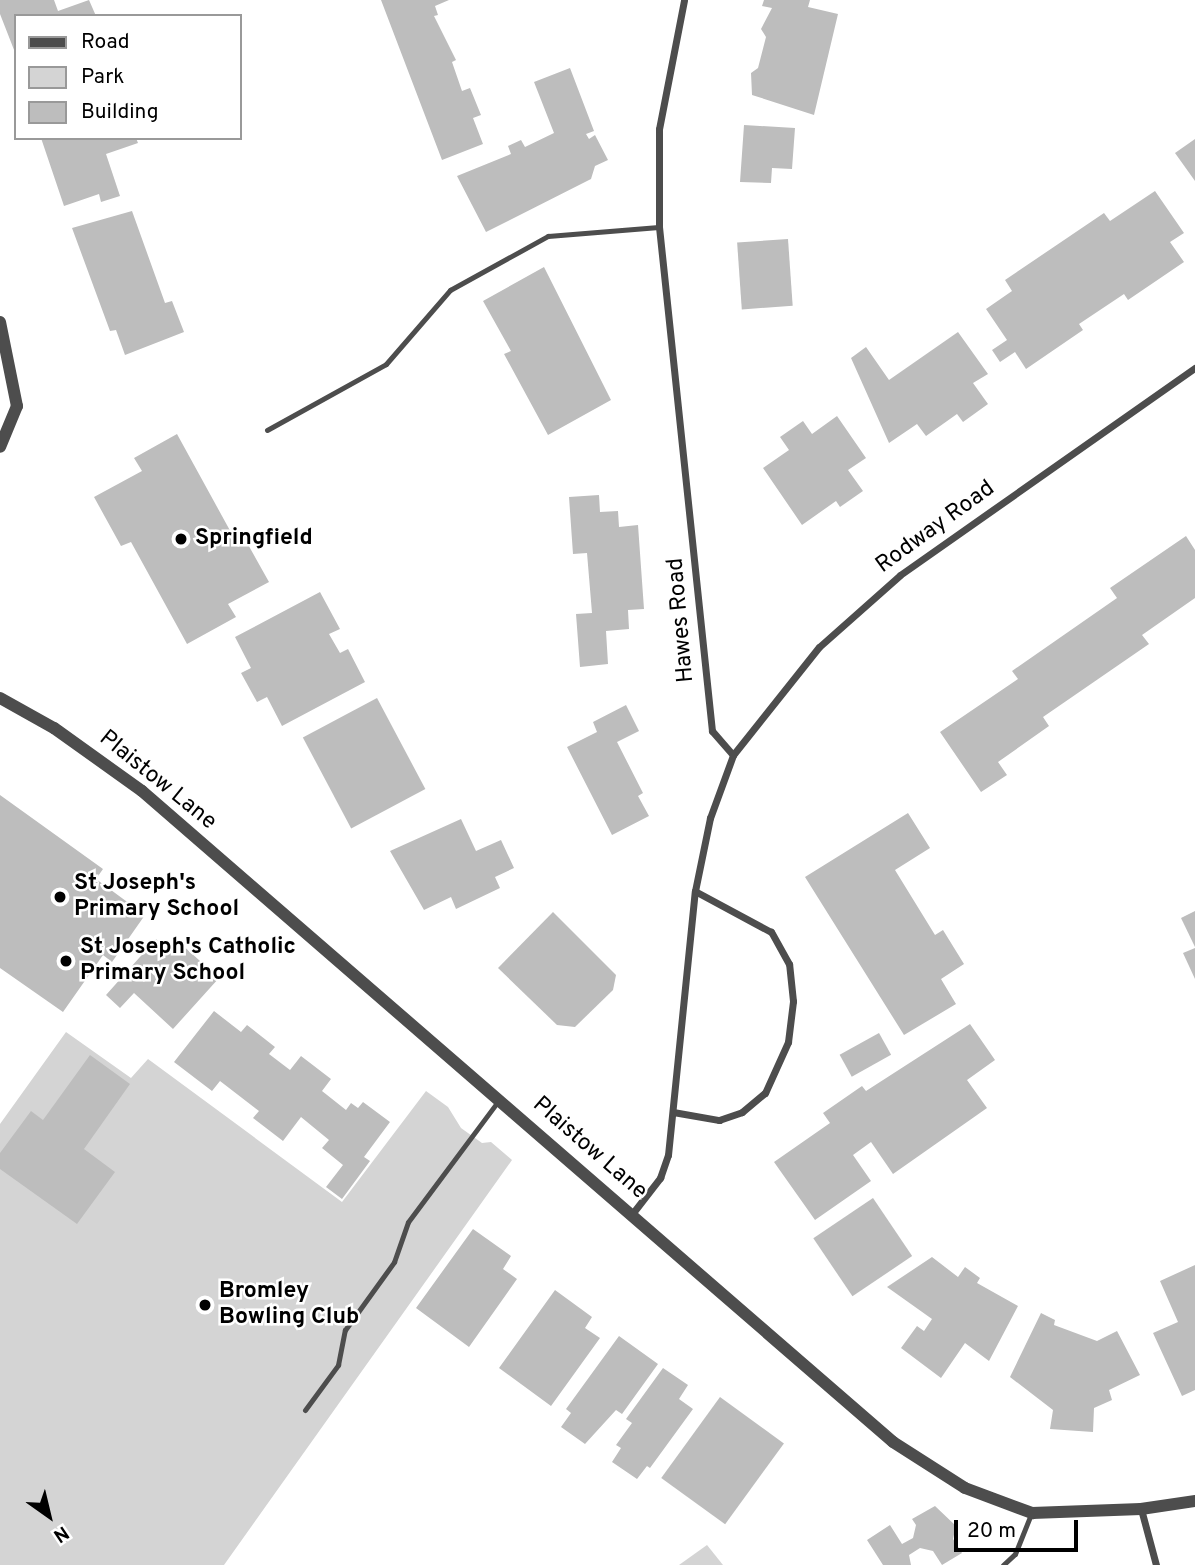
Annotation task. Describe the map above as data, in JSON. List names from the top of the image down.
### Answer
{
  "streets": {
    "street": ["Rodway Road", "Hawes Road", "Plaistow Lane"]
  },
  "crossings": [
    ["Rodway Road", "Hawes Road"]
  ],
  "places": [
    "Springfield",
    "St Joseph's Primary School",
    "St Joseph's Catholic Primary School",
    "Bromley Bowling Club"
  ],
  "legend": ["Road", "Park", "Building"],
  "scale_bar": "20 m",
  "north": "bottom right"
}
